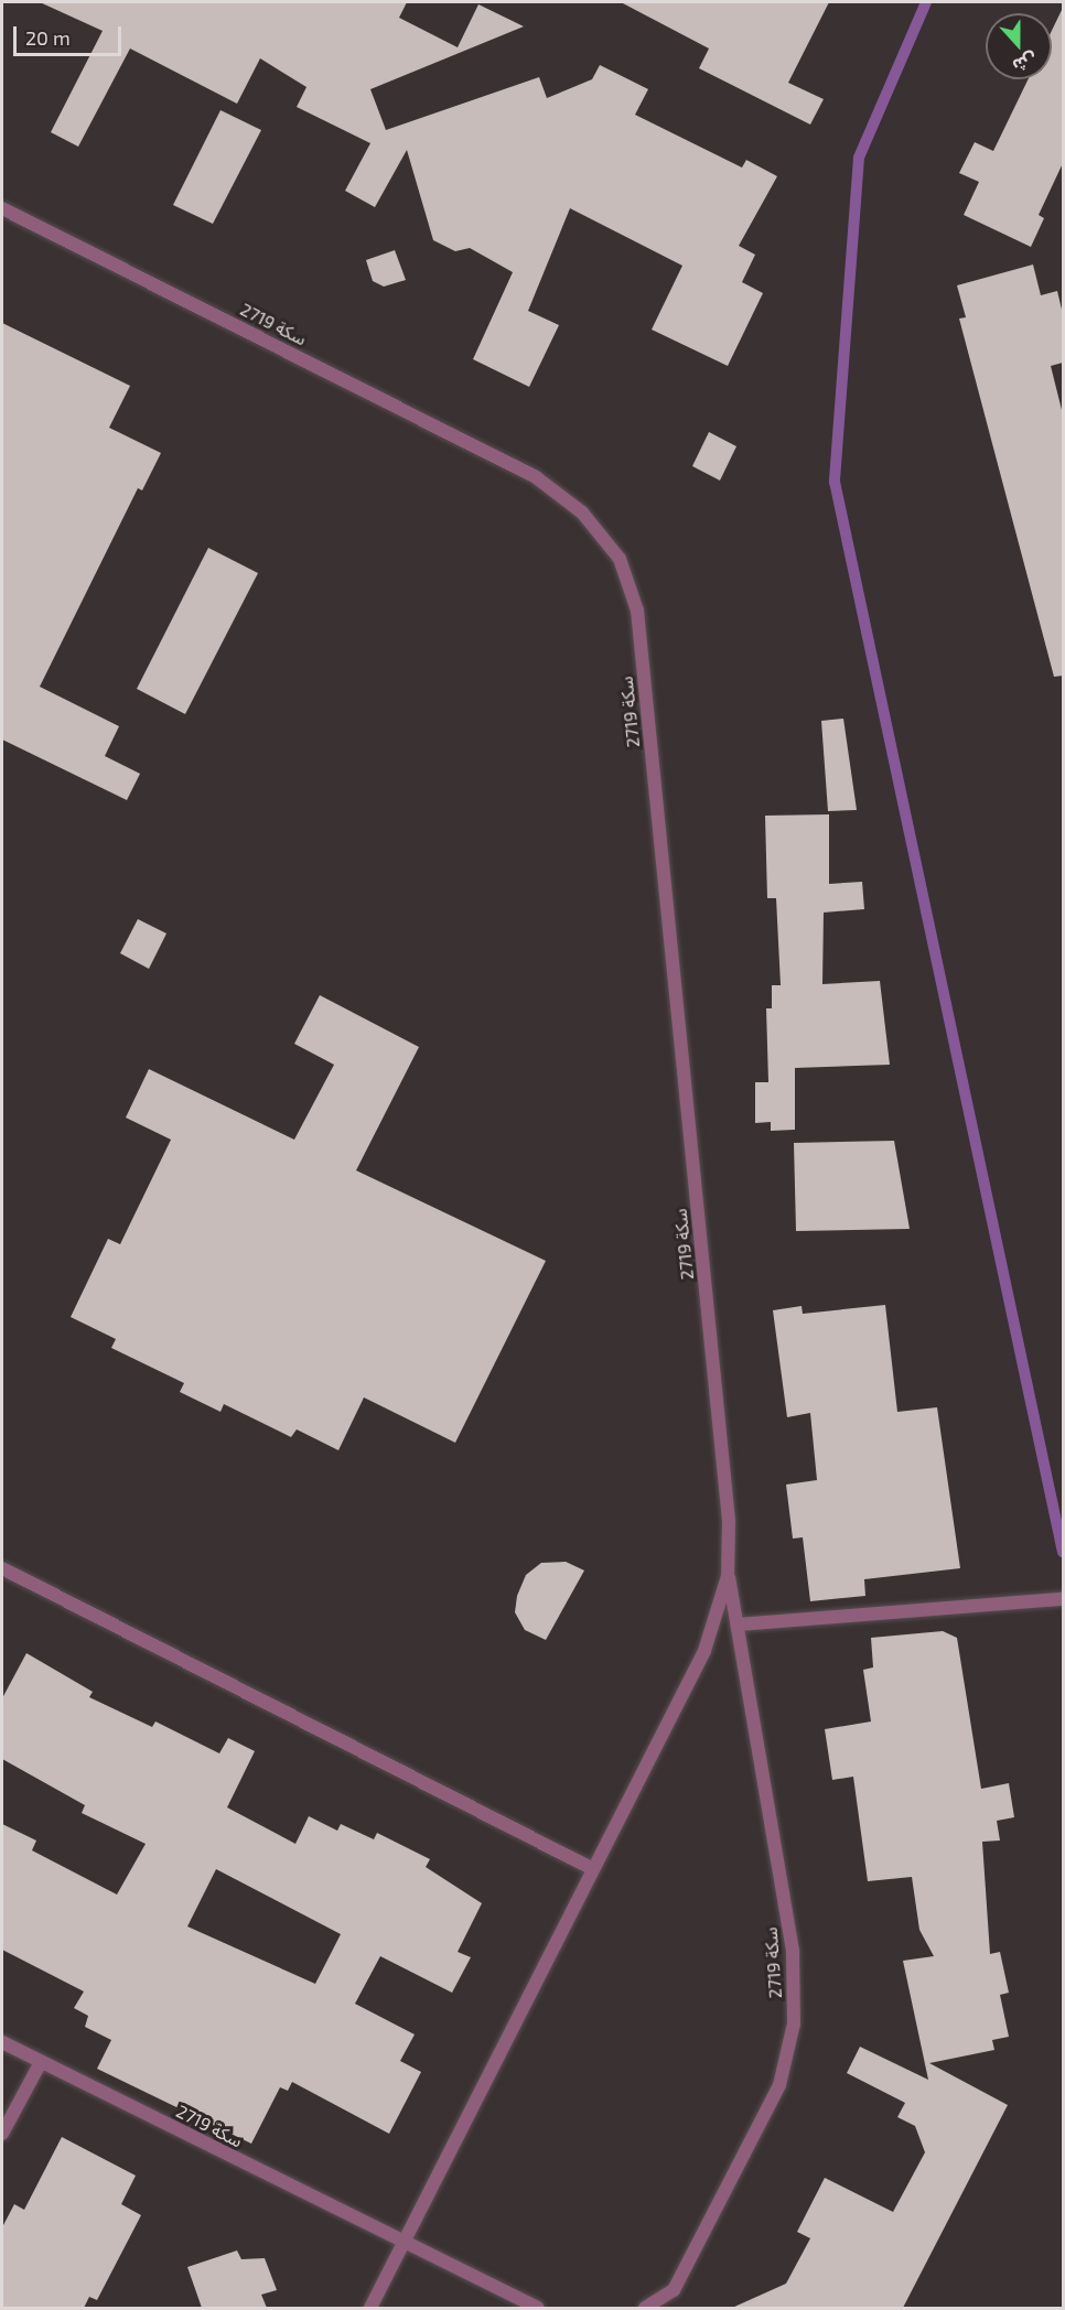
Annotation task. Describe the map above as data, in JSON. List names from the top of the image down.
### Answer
{
  "streets": {
    "street": ["سكة 2719"]
  },
  "scale_bar": "20 m",
  "north": "bottom"
}
